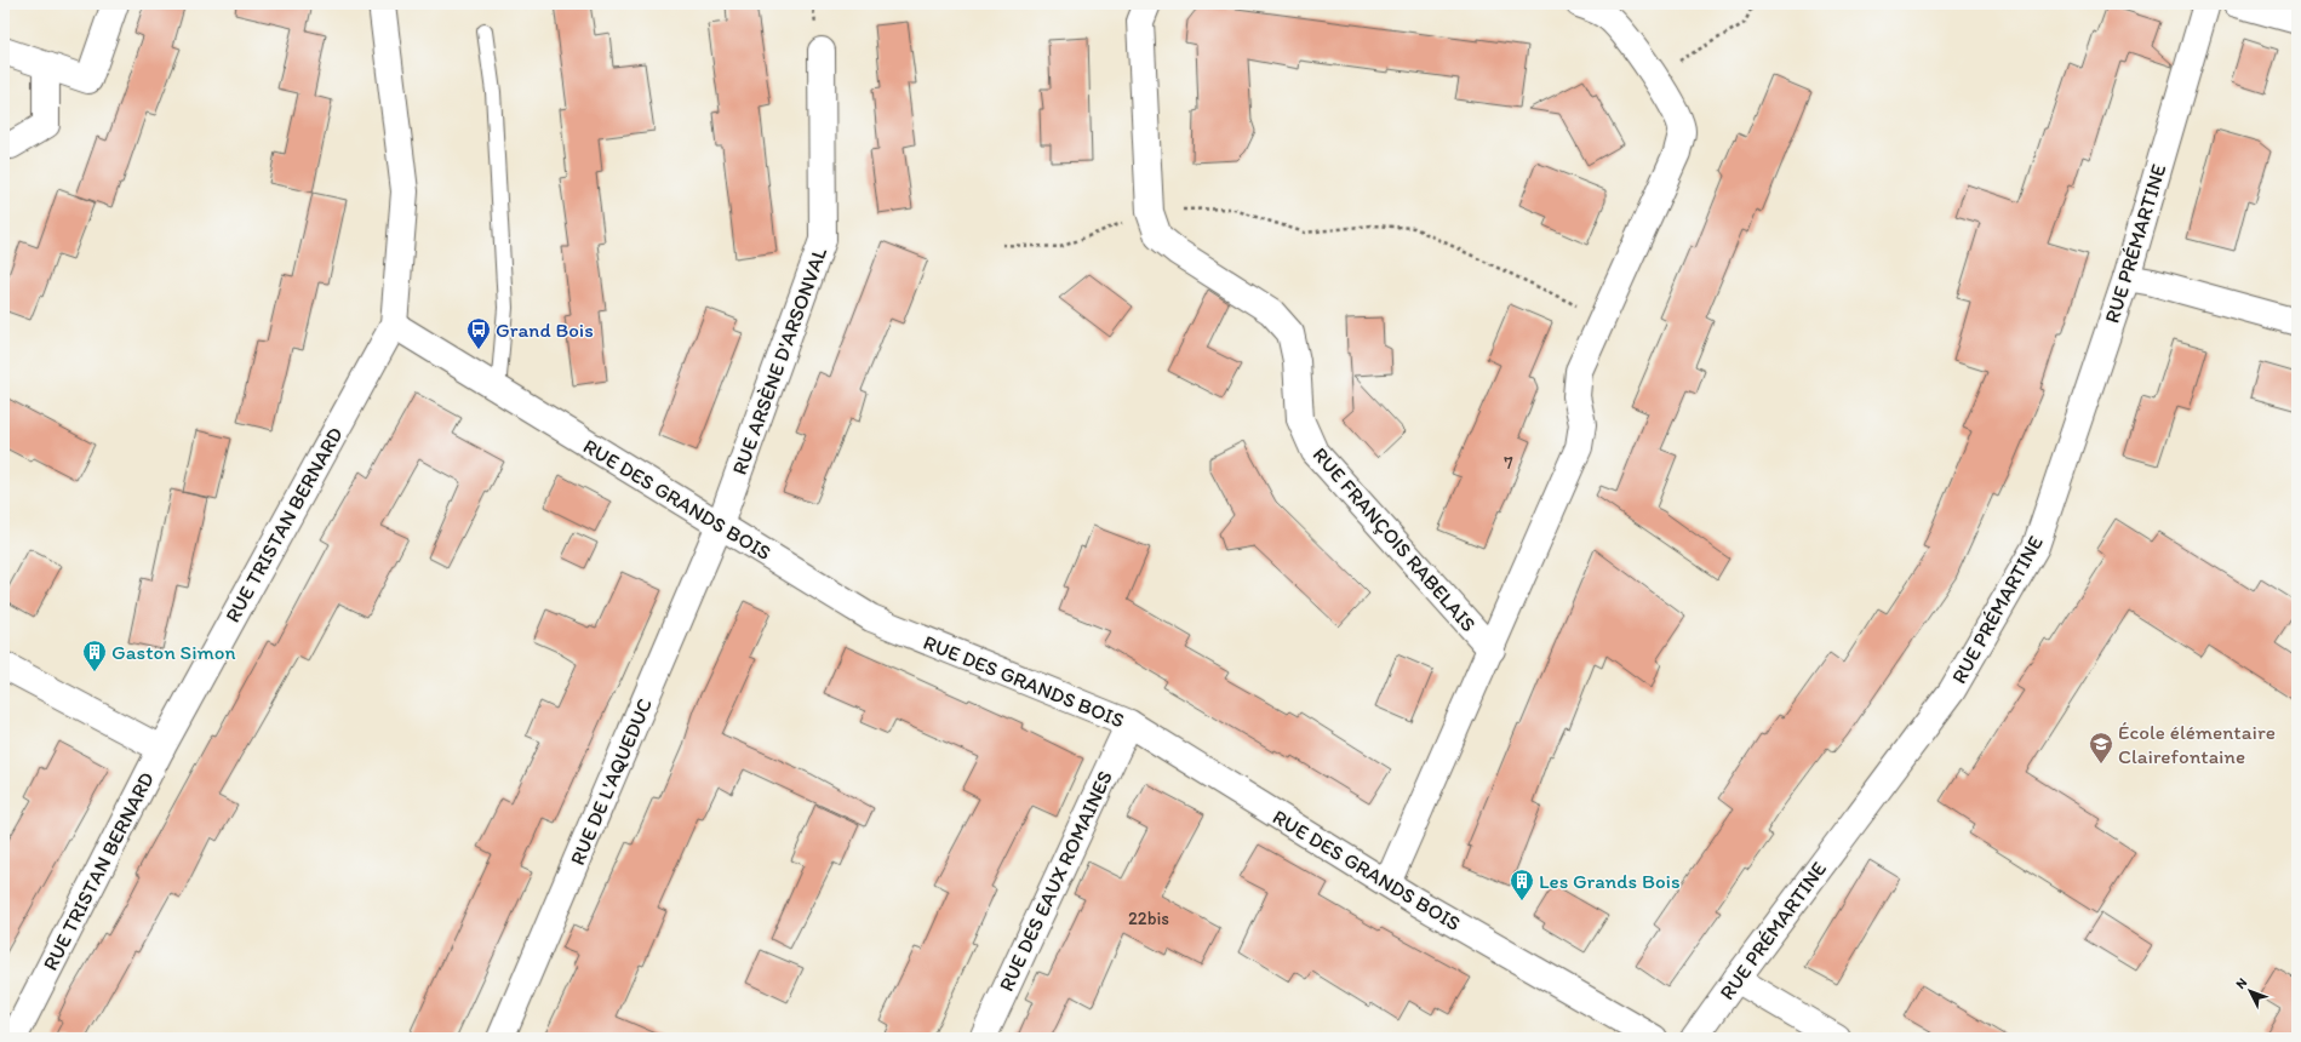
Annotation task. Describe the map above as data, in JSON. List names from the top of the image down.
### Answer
{
  "streets": {
    "street": [
      "RUE PRÉMARTINE",
      "RUE ARSÈNE D'ARSONVAL",
      "RUE DES GRANDS BOIS",
      "RUE TRISTAN BERNARD",
      "RUE FRANÇOIS RABELAIS",
      "RUE DE L'AQUEDUC",
      "RUE DES EAUX ROMAINES"
    ]
  },
  "crossings": [
    ["RUE ARSÈNE D'ARSONVAL", "RUE DES GRANDS BOIS"],
    ["RUE ARSÈNE D'ARSONVAL", "RUE DE L'AQUEDUC"],
    ["RUE DES GRANDS BOIS", "RUE TRISTAN BERNARD"],
    ["RUE DES GRANDS BOIS", "RUE FRANÇOIS RABELAIS"],
    ["RUE DES GRANDS BOIS", "RUE DE L'AQUEDUC"],
    ["RUE DES GRANDS BOIS", "RUE DES EAUX ROMAINES"]
  ],
  "places": {
    "bus stop": ["Grand Bois"],
    "building": ["Gaston Simon", "Les Grands Bois"],
    "school or university": ["École élémentaire Clairefontaine"]
  },
  "house_numbers": ["7", "22bis"],
  "north": "top left"
}
